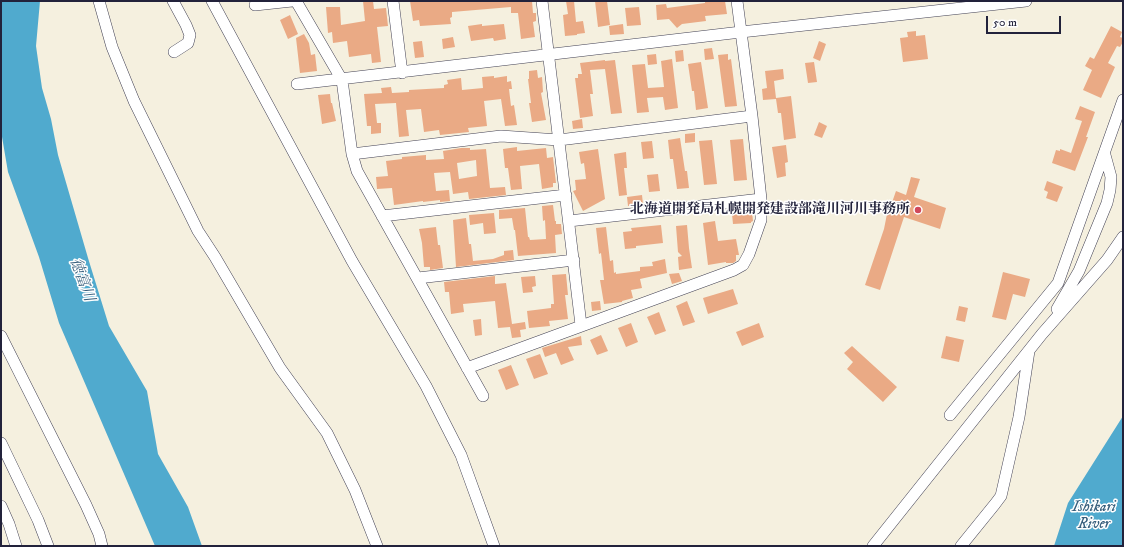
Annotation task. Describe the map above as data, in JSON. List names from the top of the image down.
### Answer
{
  "water": ["徳富川", "Ishikari River"],
  "places": ["北海道開発局札幌開発建設部滝川河川事務所"],
  "scale_bar": "50 m"
}
